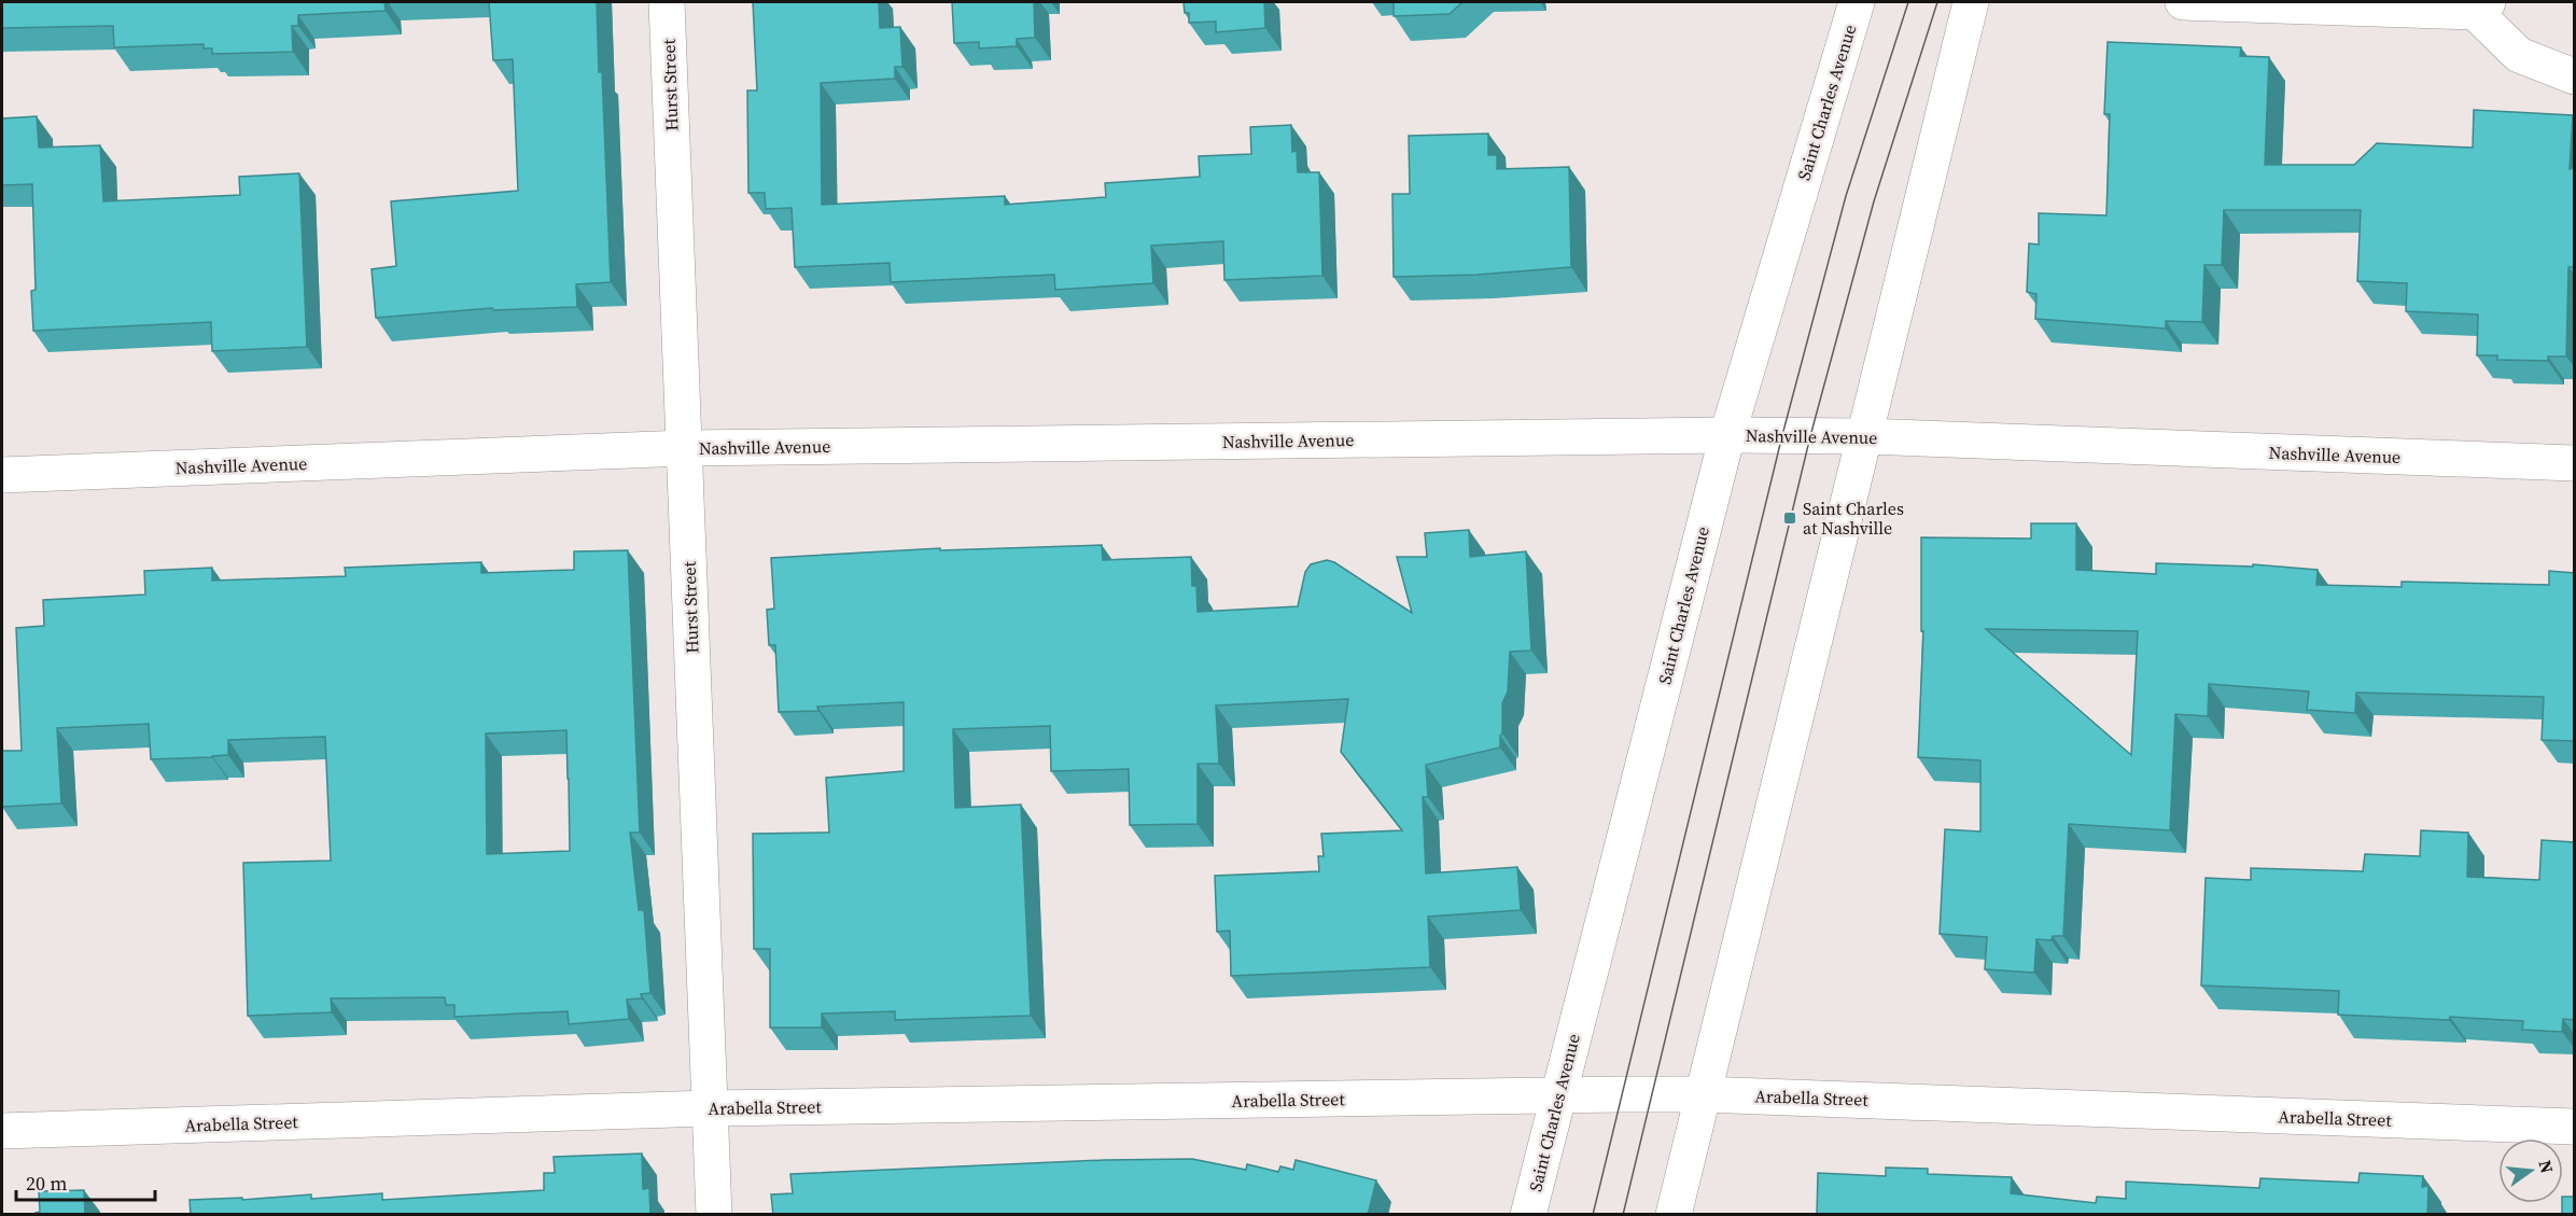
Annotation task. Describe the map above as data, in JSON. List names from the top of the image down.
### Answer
{
  "streets": {
    "street": [
      "Hurst Street",
      "Saint Charles Avenue",
      "Nashville Avenue",
      "Arabella Street"
    ]
  },
  "crossings": [
    ["Hurst Street", "Nashville Avenue"],
    ["Hurst Street", "Arabella Street"],
    ["Saint Charles Avenue", "Nashville Avenue"],
    ["Saint Charles Avenue", "Arabella Street"]
  ],
  "places": {
    "transit": ["Saint Charles at Nashville"]
  },
  "scale_bar": "20 m",
  "north": "right"
}
